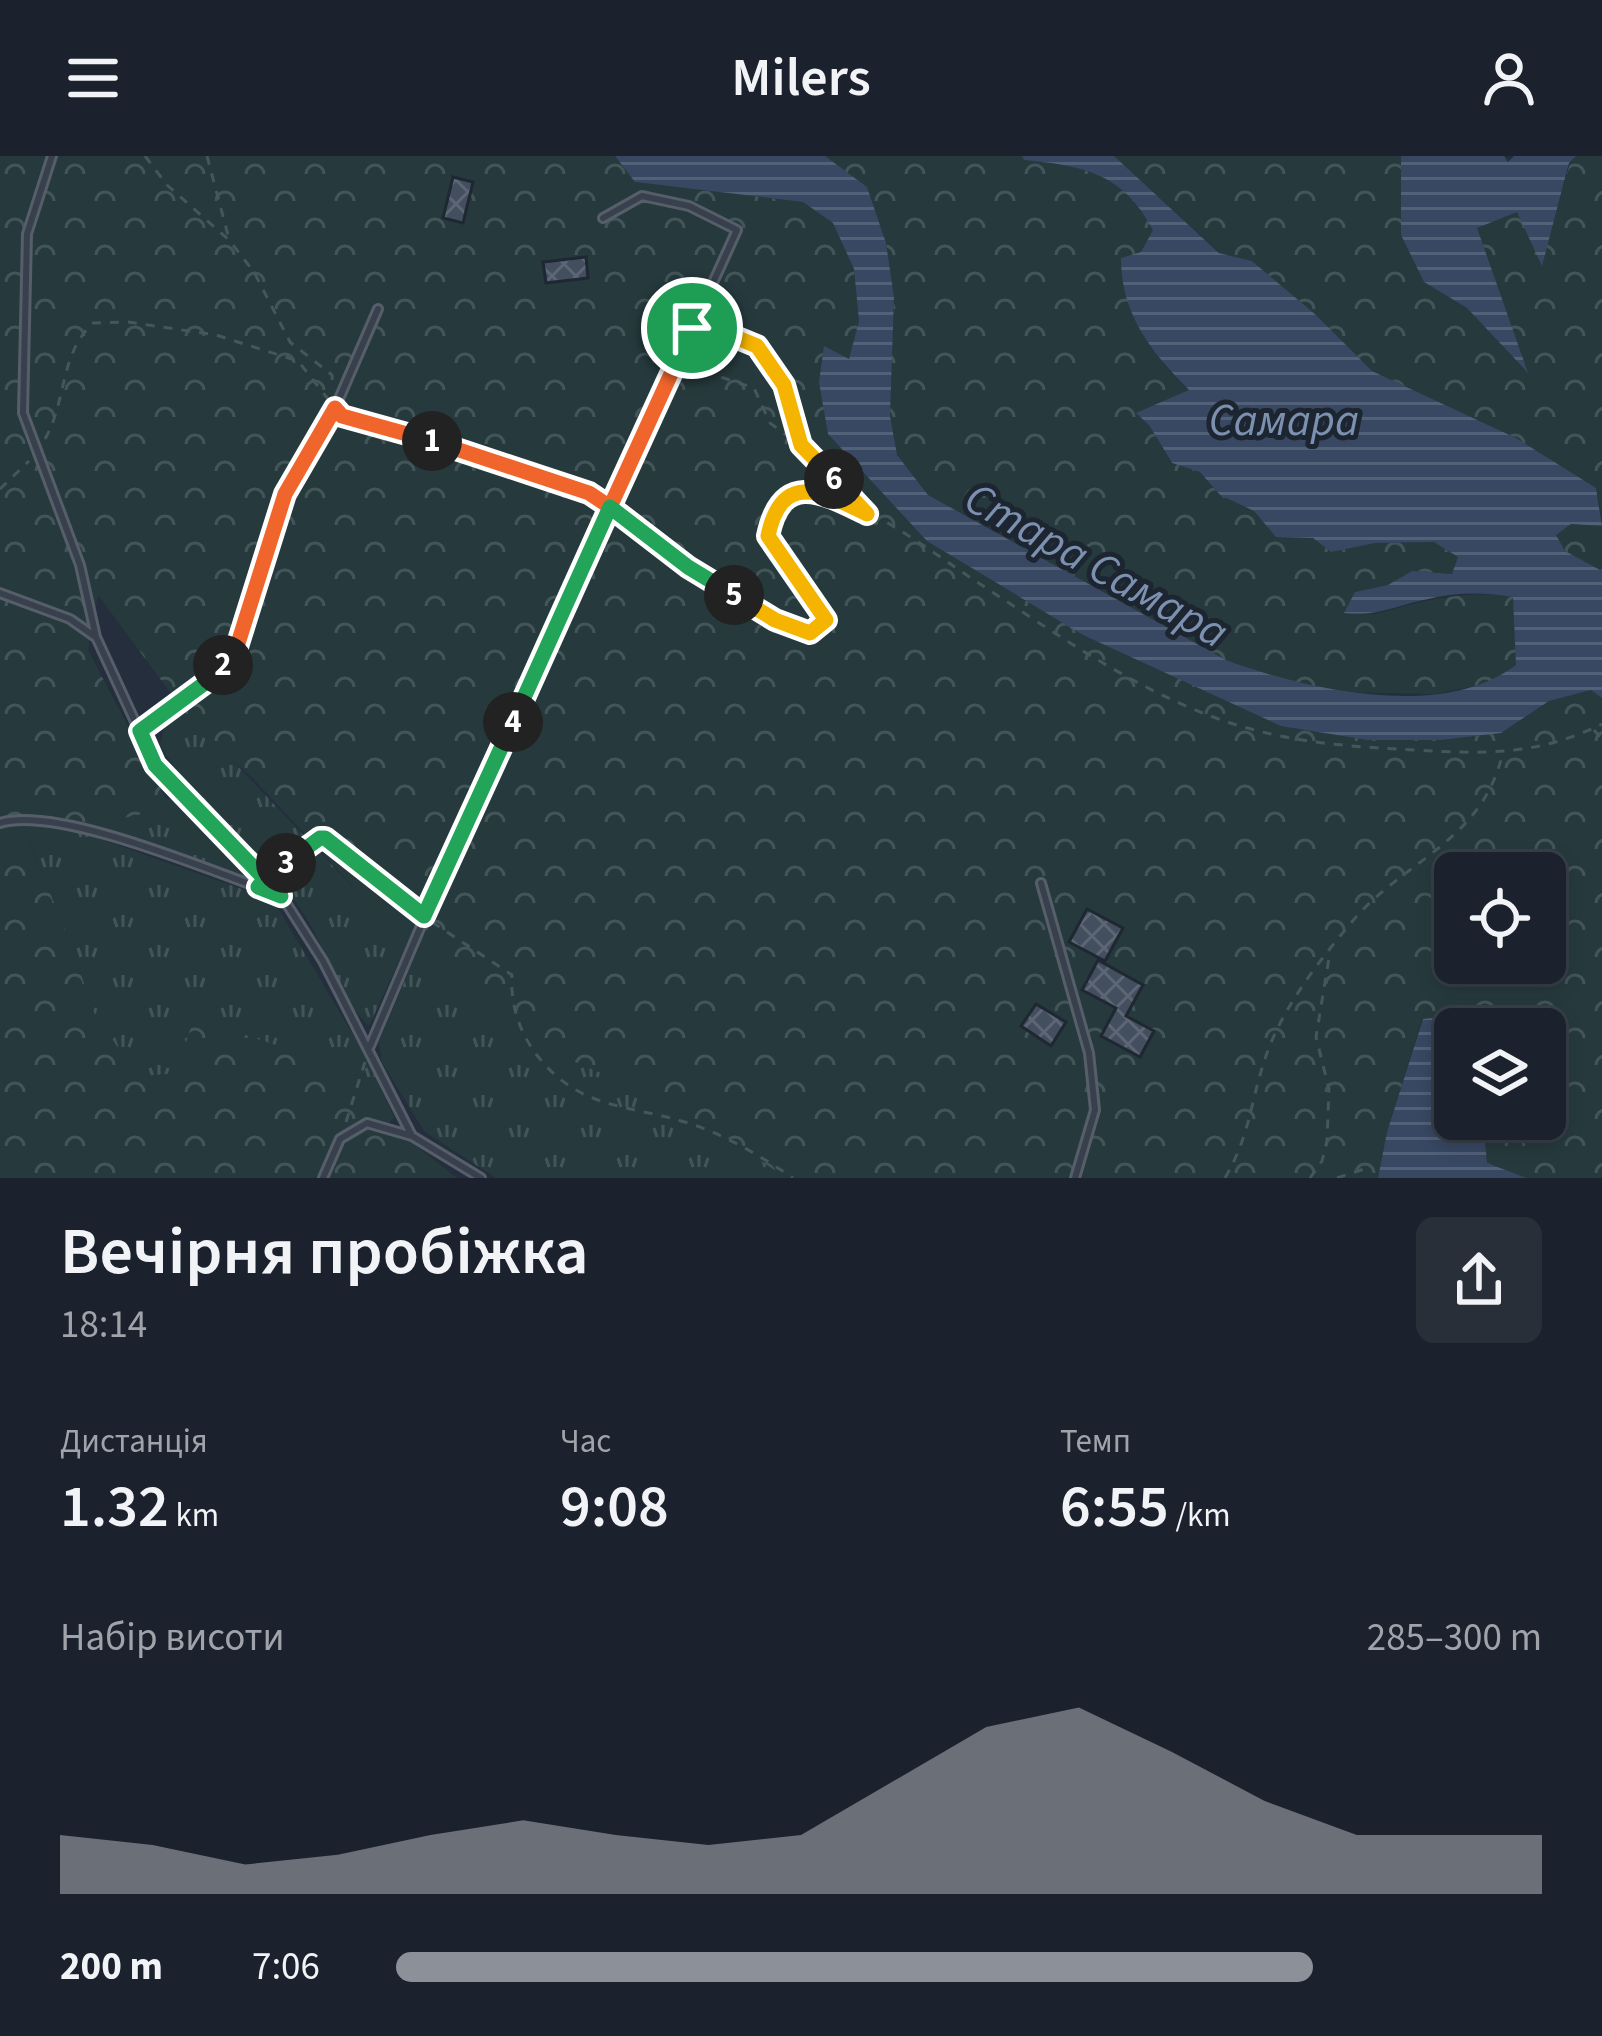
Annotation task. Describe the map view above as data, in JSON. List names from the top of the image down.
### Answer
{
  "water": ["Самара", "Стара Самара"],
  "page": {
    "header": "Milers",
    "pins": [
      "1",
      "6",
      "5",
      "2",
      "4",
      "3"
    ],
    "heading": ["Вечірня пробіжка", "18:14"],
    "stats": [
      ["Дистанція", "1.32 km"],
      ["Час", "9:08"],
      ["Темп", "6:55 /km"]
    ],
    "chart": ["Набір висоти", "285–300 m"],
    "list": [
      {
        "name": "200 m",
        "note": "7:06"
      }
    ]
  }
}
